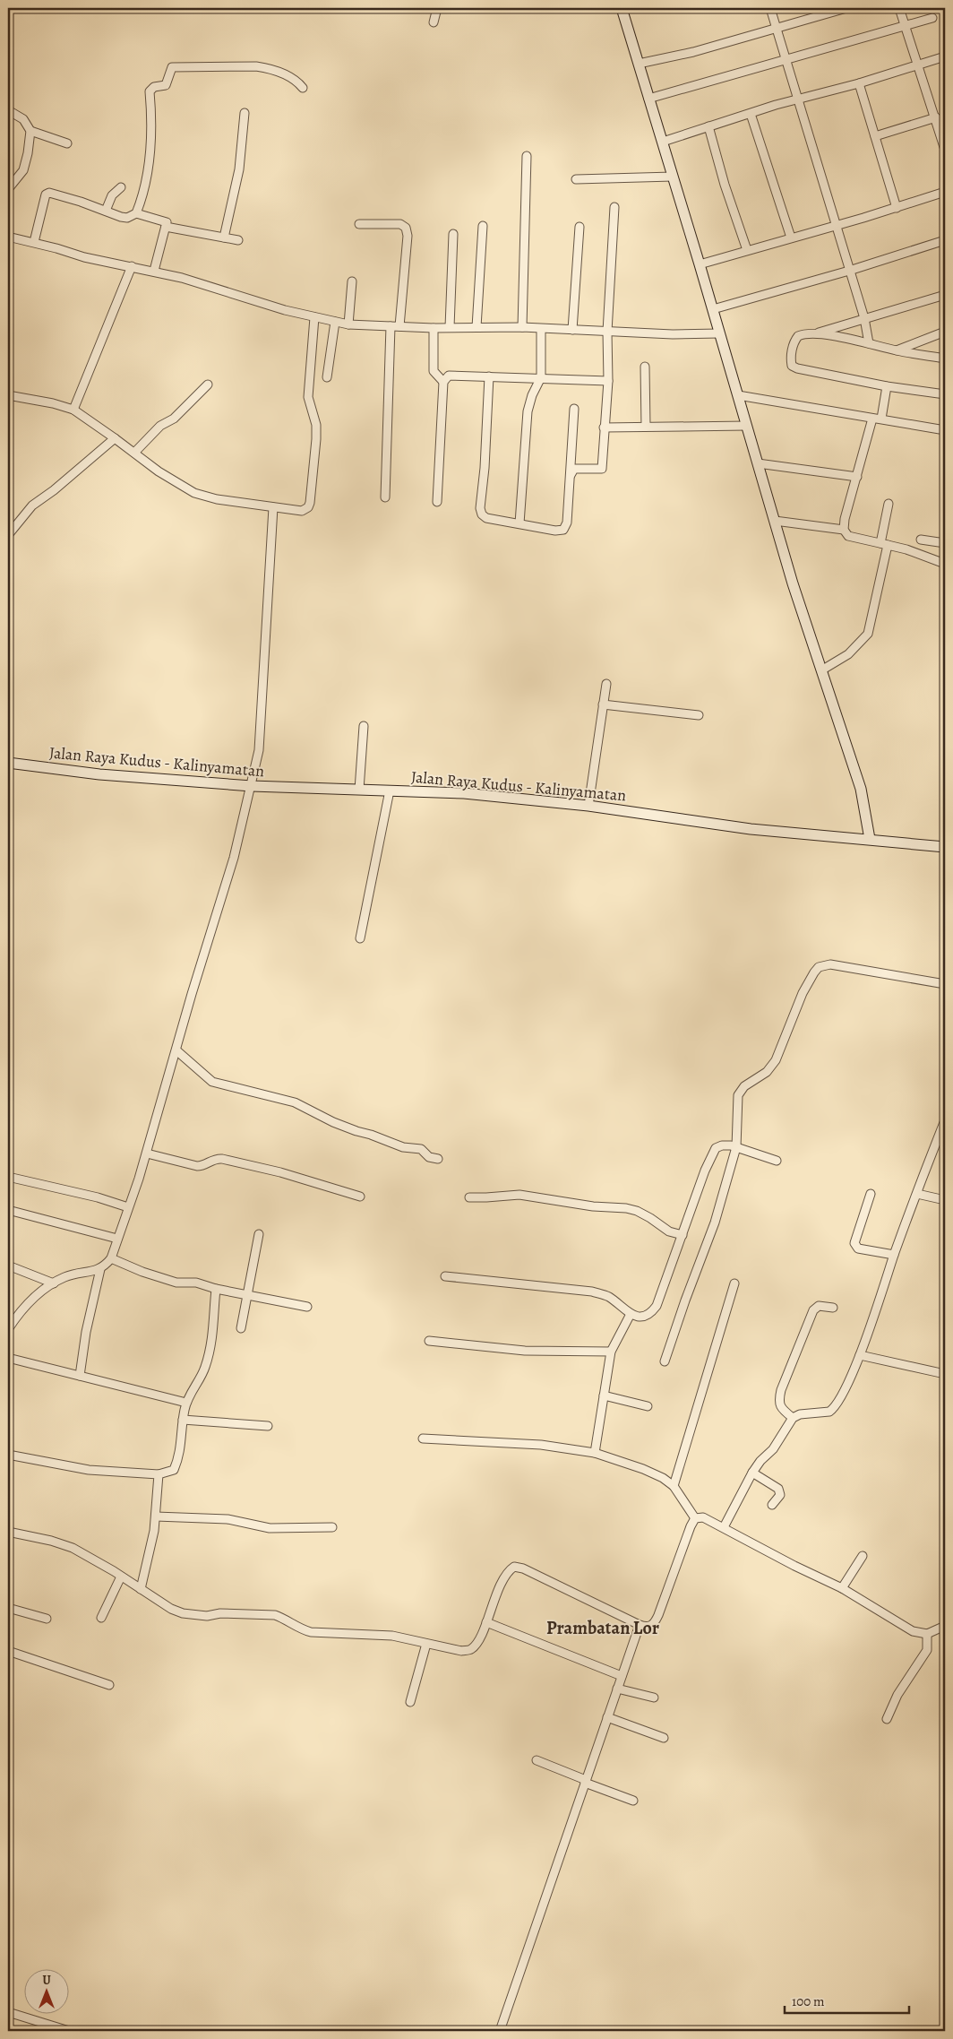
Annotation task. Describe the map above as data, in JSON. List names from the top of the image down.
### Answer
{
  "streets": {
    "main road": ["Jalan Raya Kudus - Kalinyamatan"]
  },
  "districts": ["Prambatan Lor"],
  "scale_bar": "100 m",
  "north": "top"
}
